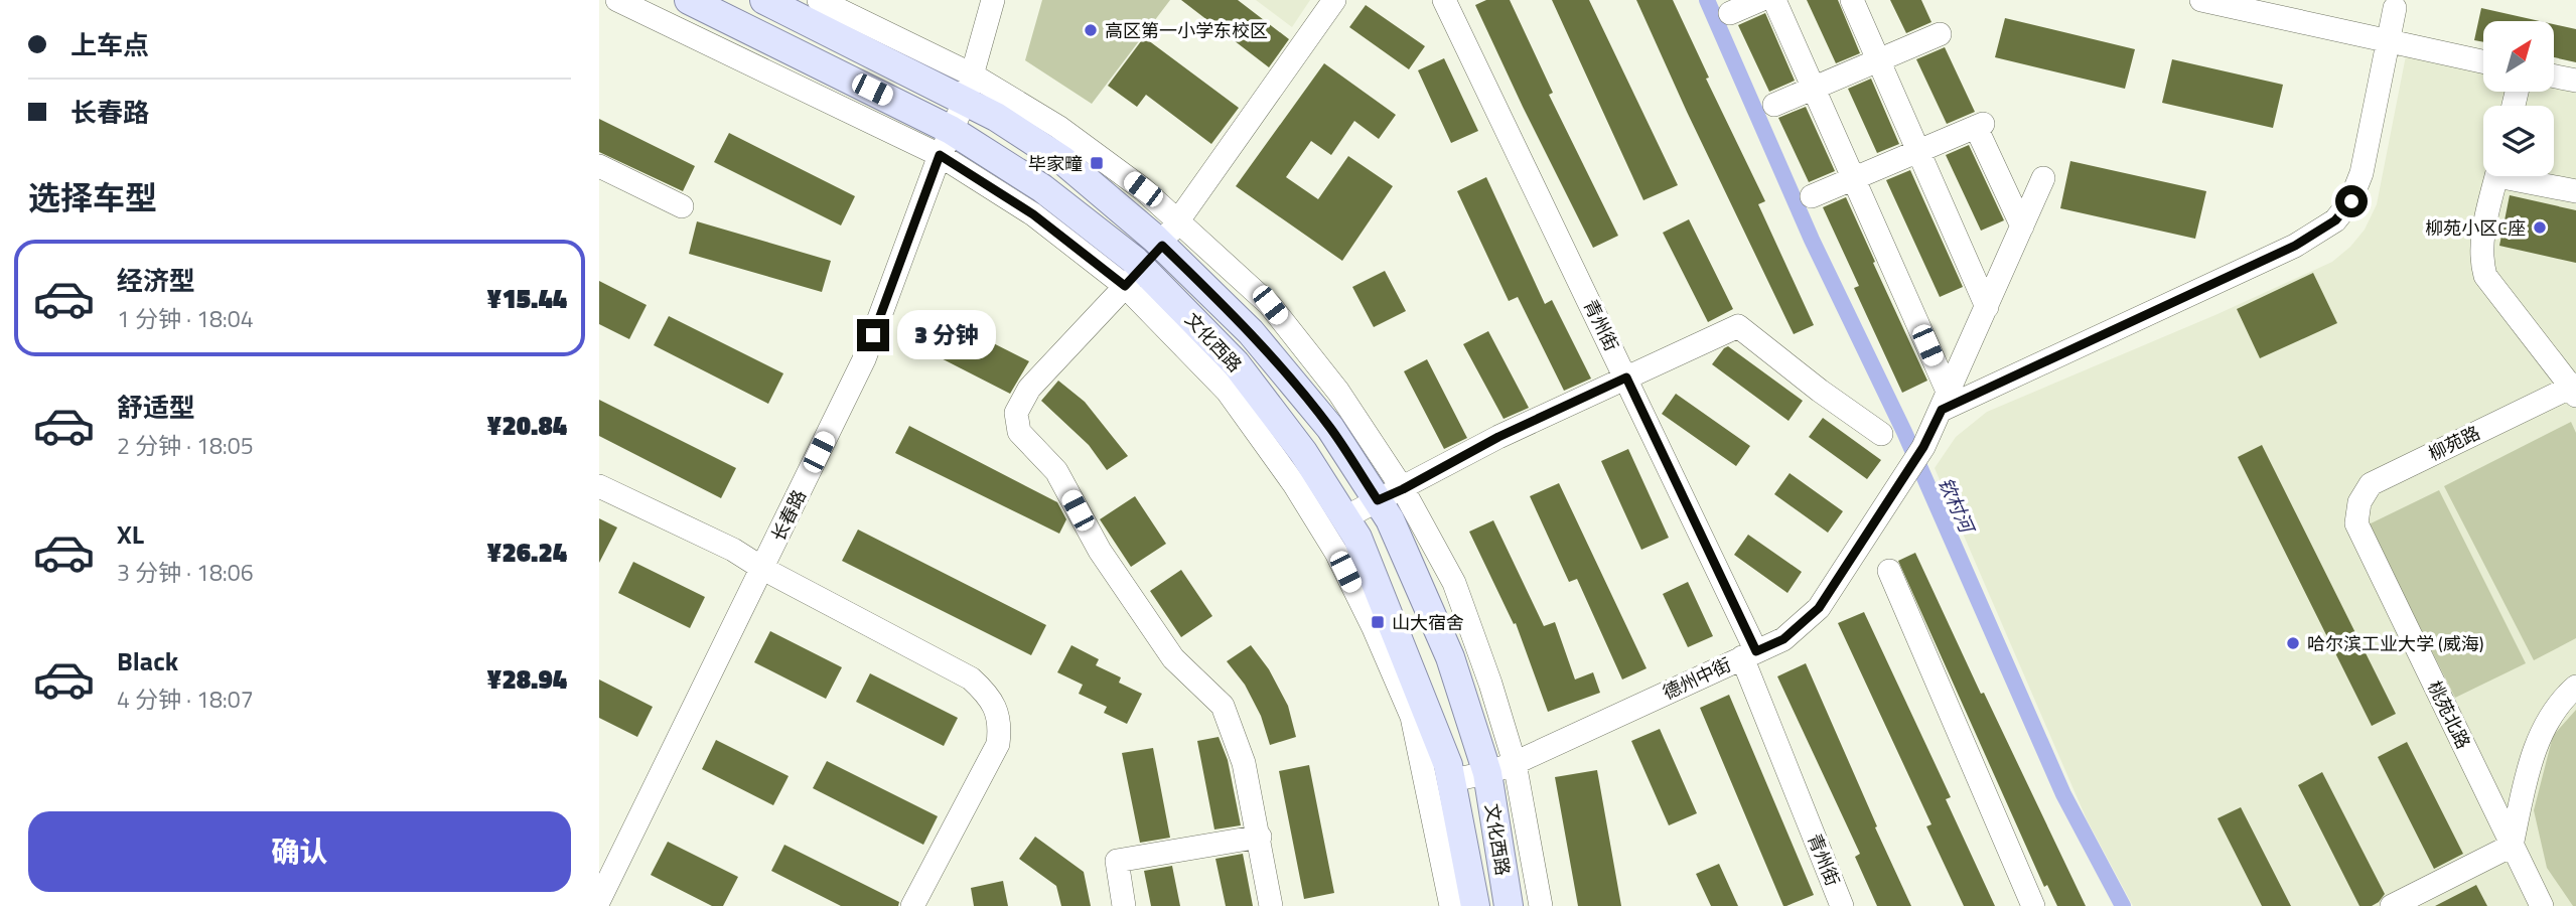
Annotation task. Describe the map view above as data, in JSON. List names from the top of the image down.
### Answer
{
  "streets": {
    "main road": ["文化西路"],
    "street": [
      "青州街",
      "柳苑路",
      "长春路",
      "德州中街",
      "桃苑北路"
    ]
  },
  "crossings": [
    ["青州街", "德州中街"],
    ["文化西路", "长春路"],
    ["文化西路", "德州中街"],
    ["柳苑路", "桃苑北路"]
  ],
  "water": ["钦村河"],
  "places": {
    "other": ["高区第一小学东校区", "柳苑小区C座", "哈尔滨工业大学 (威海)"],
    "transit": ["毕家疃", "山大宿舍"]
  },
  "north": "top right",
  "page": {
    "banner": ["上车点", "长春路"],
    "heading": "选择车型",
    "list": [
      {
        "name": "经济型",
        "note": "1 分钟 · 18:04",
        "value": "¥15.44"
      },
      {
        "name": "舒适型",
        "note": "2 分钟 · 18:05",
        "value": "¥20.84"
      },
      {
        "name": "XL",
        "note": "3 分钟 · 18:06",
        "value": "¥26.24"
      },
      {
        "name": "Black",
        "note": "4 分钟 · 18:07",
        "value": "¥28.94"
      }
    ],
    "bubble": "3 分钟",
    "buttons": "确认"
  }
}
